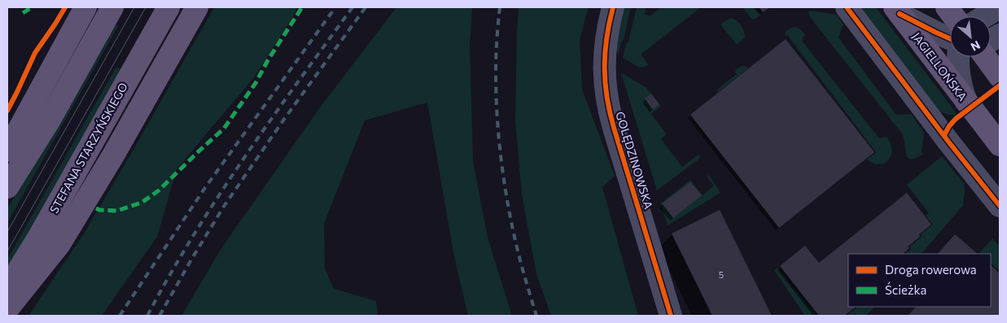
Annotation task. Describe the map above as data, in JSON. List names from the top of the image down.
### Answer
{
  "streets": {
    "main road": ["JAGIELLOŃSKA", "STEFANA STARZYŃSKIEGO"],
    "street": ["GOLĘDZINOWSKA"]
  },
  "house_numbers": ["5"],
  "legend": ["Droga rowerowa", "Ścieżka"],
  "north": "bottom right"
}
